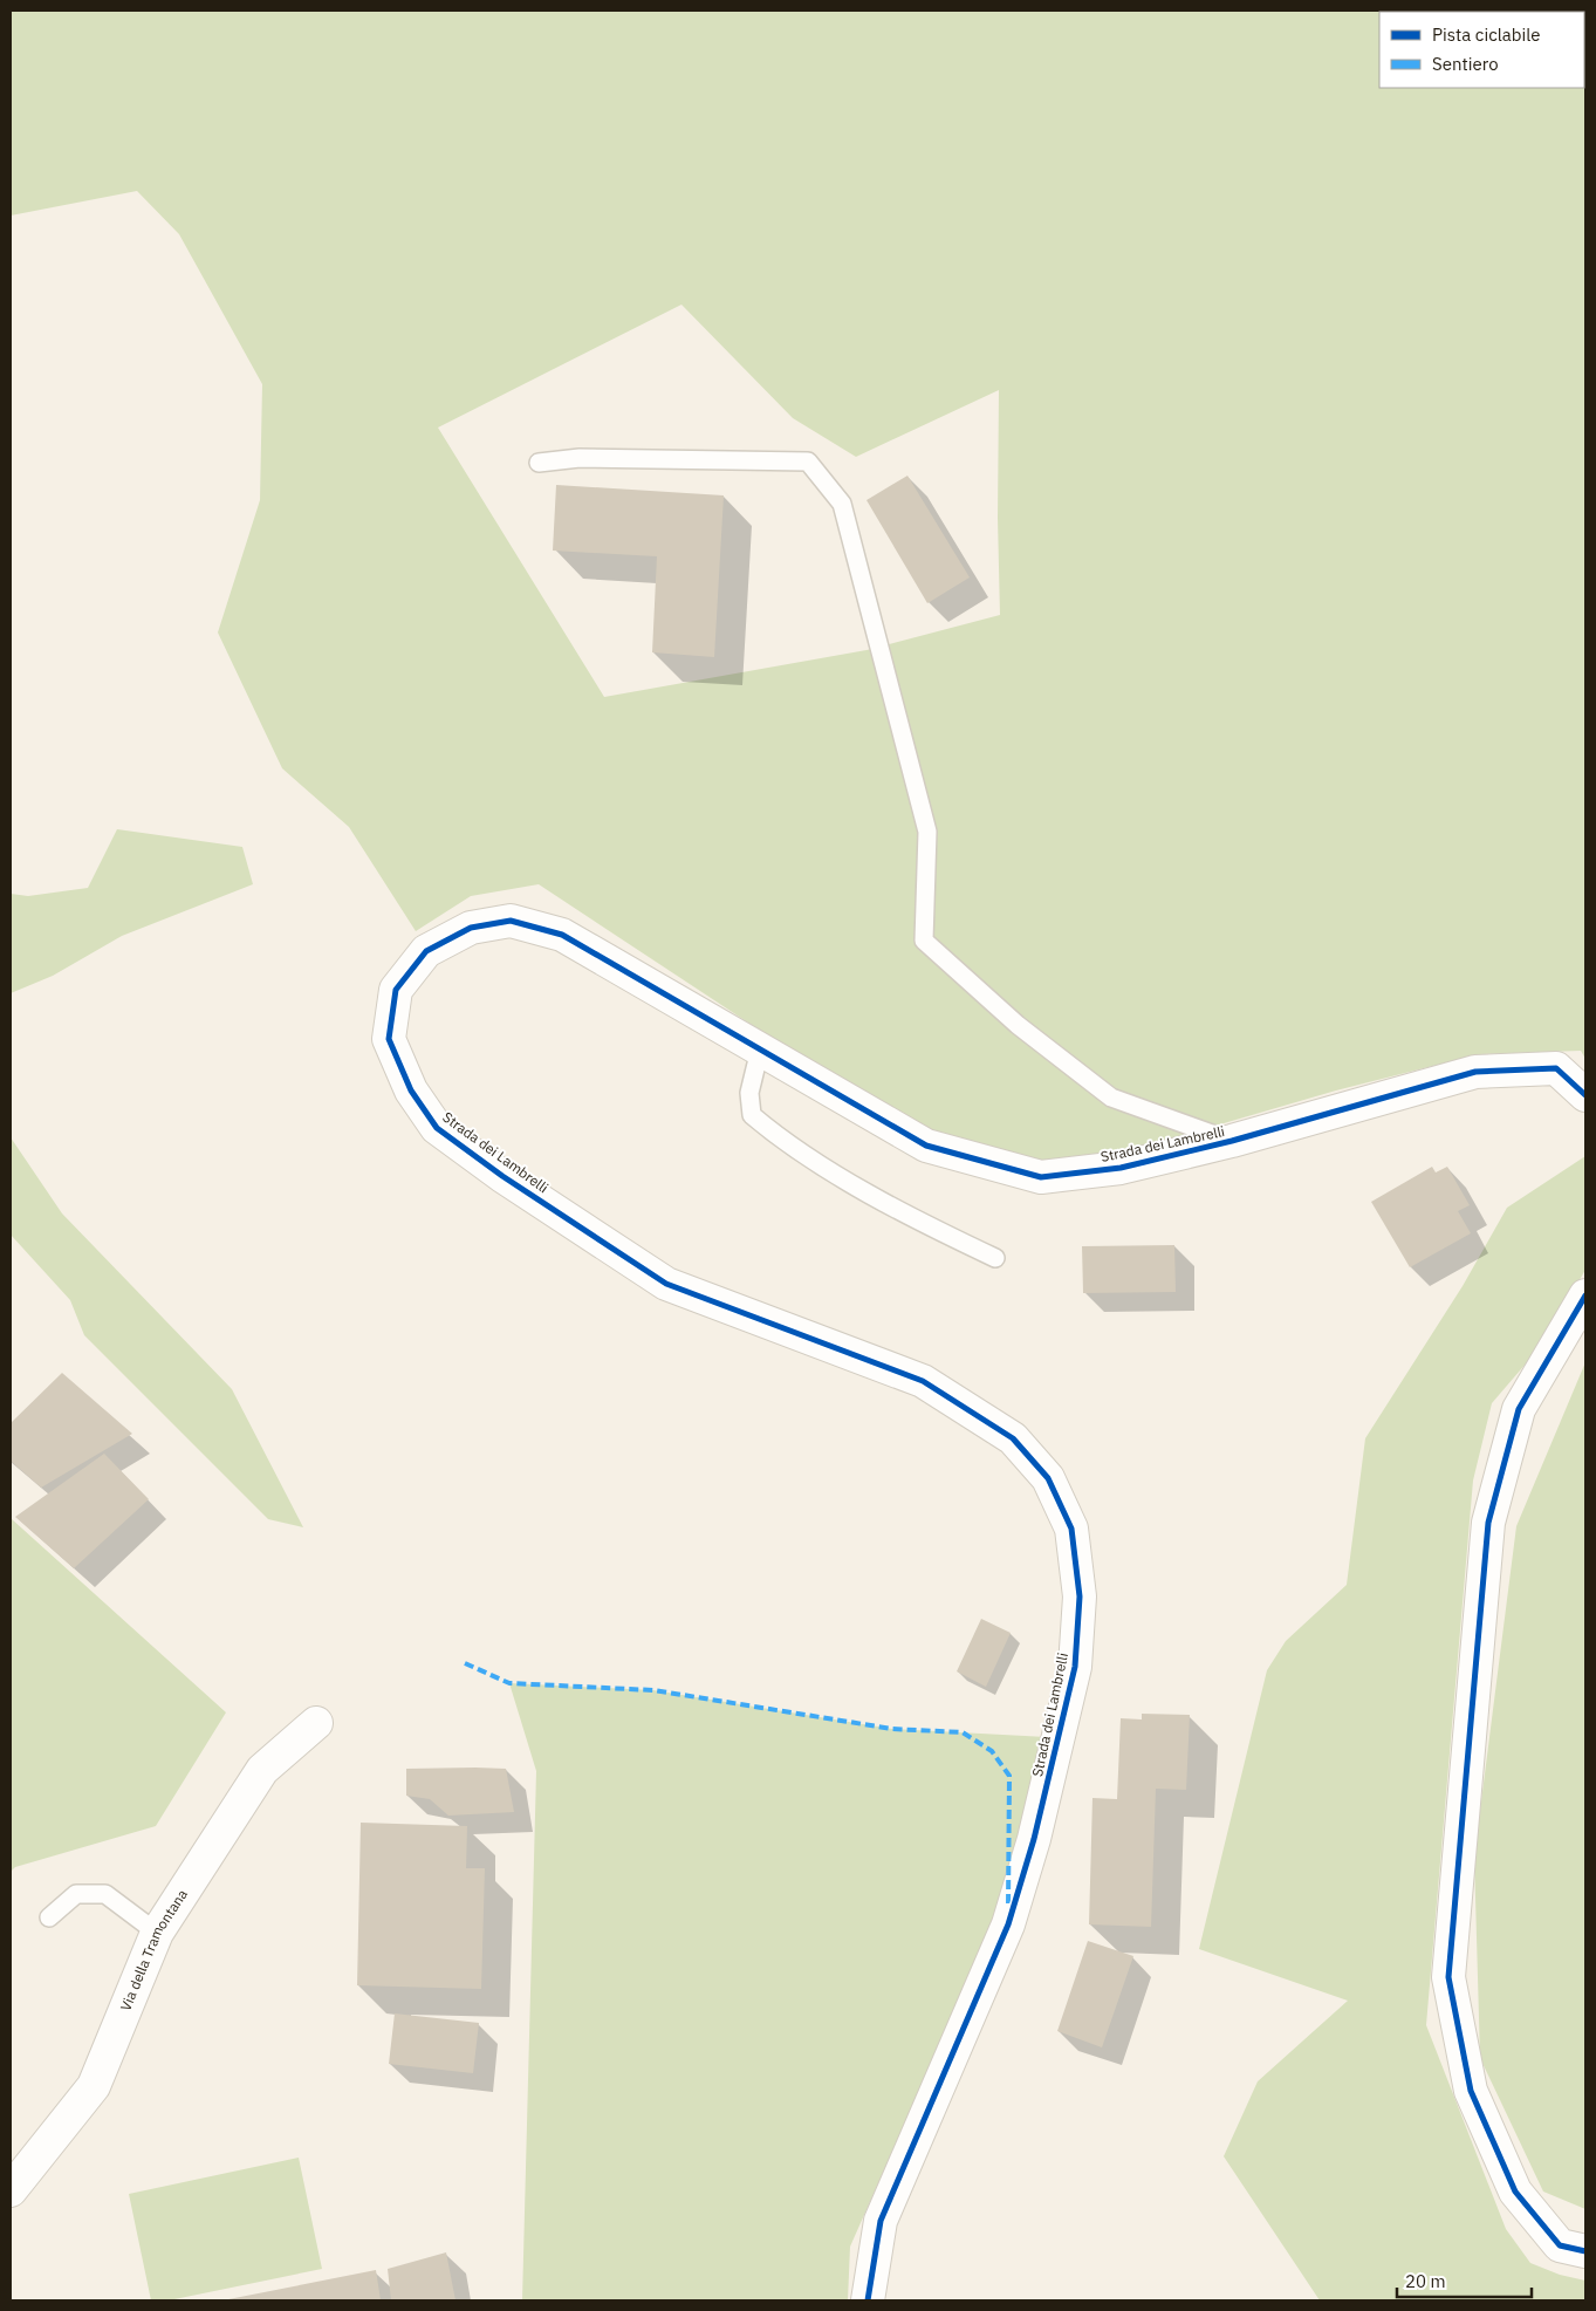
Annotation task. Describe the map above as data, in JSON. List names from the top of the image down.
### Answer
{
  "streets": {
    "street": ["Strada dei Lambrelli", "Via della Tramontana"]
  },
  "legend": ["Pista ciclabile", "Sentiero"],
  "scale_bar": "20 m"
}
